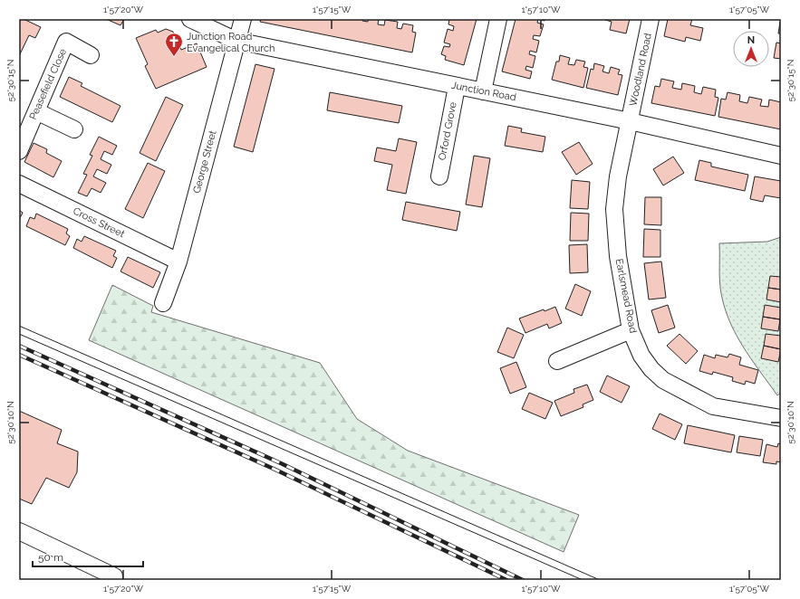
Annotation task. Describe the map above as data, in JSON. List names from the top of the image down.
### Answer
{
  "streets": {
    "street": [
      "Woodland Road",
      "Peasefield Close",
      "Junction Road",
      "Orford Grove",
      "George Street",
      "Cross Street",
      "Earlsmead Road"
    ]
  },
  "crossings": [
    ["Woodland Road", "Junction Road"],
    ["Woodland Road", "Earlsmead Road"],
    ["Junction Road", "Orford Grove"],
    ["Junction Road", "George Street"],
    ["Junction Road", "Earlsmead Road"],
    ["George Street", "Cross Street"]
  ],
  "places": {
    "church": ["Junction Road Evangelical Church"]
  },
  "scale_bar": "50 m",
  "north": "top",
  "coordinates": [
    "1°57'20\"W",
    "1°57'15\"W",
    "1°57'10\"W",
    "1°57'05\"W",
    "52°30'15\"N",
    "52°30'10\"N"
  ]
}
